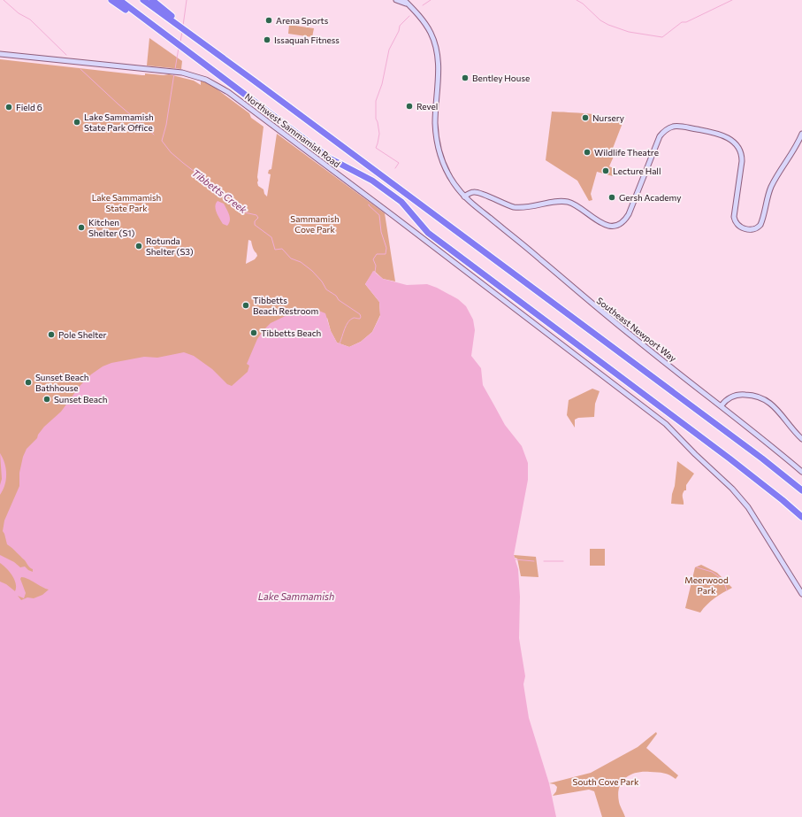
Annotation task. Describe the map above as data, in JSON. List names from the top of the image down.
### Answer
{
  "streets": {
    "street": ["Northwest Sammamish Road", "Southeast Newport Way"]
  },
  "water": ["Tibbetts Creek", "Lake Sammamish"],
  "parks": [
    "Lake Sammamish State Park",
    "Sammamish Cove Park",
    "Meerwood Park",
    "South Cove Park"
  ],
  "places": [
    "Arena Sports",
    "Issaquah Fitness",
    "Bentley House",
    "Revel",
    "Field 6",
    "Nursery",
    "Lake Sammamish State Park Office",
    "Wildlife Theatre",
    "Lecture Hall",
    "Gersh Academy",
    "Kitchen Shelter (S1)",
    "Rotunda Shelter (S3)",
    "Tibbetts Beach Restroom",
    "Tibbetts Beach",
    "Pole Shelter",
    "Sunset Beach Bathhouse",
    "Sunset Beach"
  ]
}
